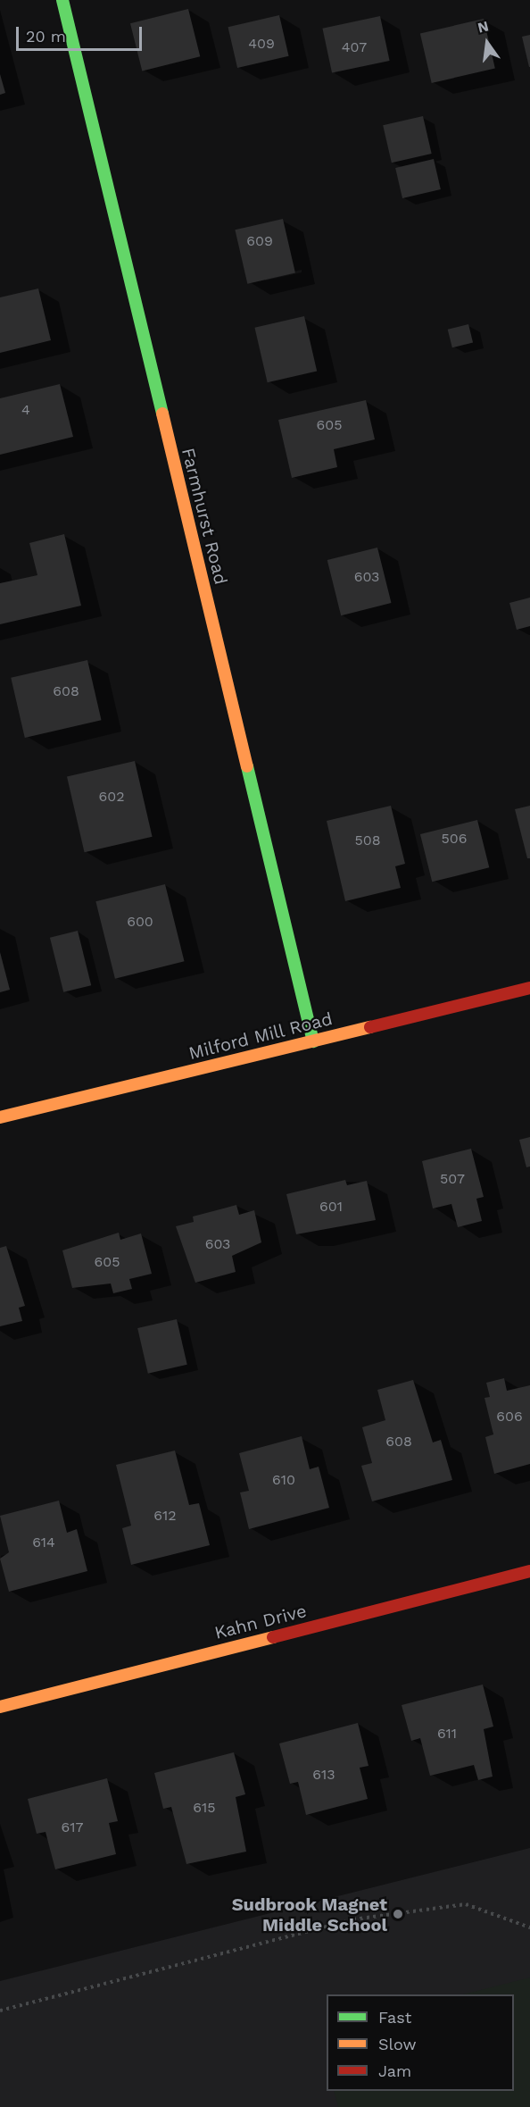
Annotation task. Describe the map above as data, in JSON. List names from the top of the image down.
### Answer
{
  "streets": {
    "street": ["Farmhurst Road", "Milford Mill Road", "Kahn Drive"]
  },
  "crossings": [
    ["Farmhurst Road", "Milford Mill Road"]
  ],
  "places": ["Sudbrook Magnet Middle School"],
  "house_numbers": [
    "409",
    "407",
    "609",
    "4",
    "605",
    "603",
    "608",
    "602",
    "506",
    "508",
    "600",
    "507",
    "601",
    "603",
    "605",
    "606",
    "608",
    "610",
    "612",
    "614",
    "611",
    "613",
    "615",
    "617"
  ],
  "legend": ["Fast", "Slow", "Jam"],
  "scale_bar": "20 m",
  "north": "top"
}
